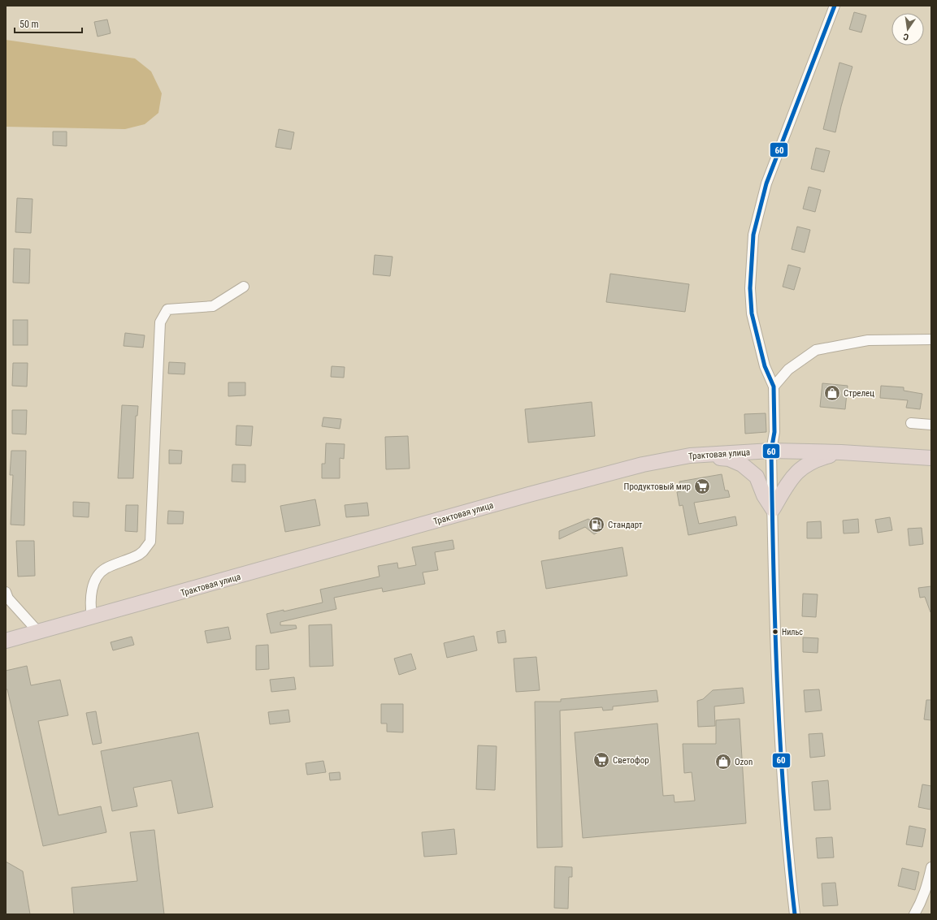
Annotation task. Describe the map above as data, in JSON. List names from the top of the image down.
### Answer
{
  "streets": {
    "highway": ["Трактовая улица"]
  },
  "places": {
    "shop": ["Стрелец", "Ozon"],
    "supermarket": ["Продуктовый мир", "Светофор"],
    "fuel station": ["Стандарт"],
    "other": ["Нильс"]
  },
  "lines": ["transit line 60"],
  "scale_bar": "50 m",
  "north": "bottom"
}
